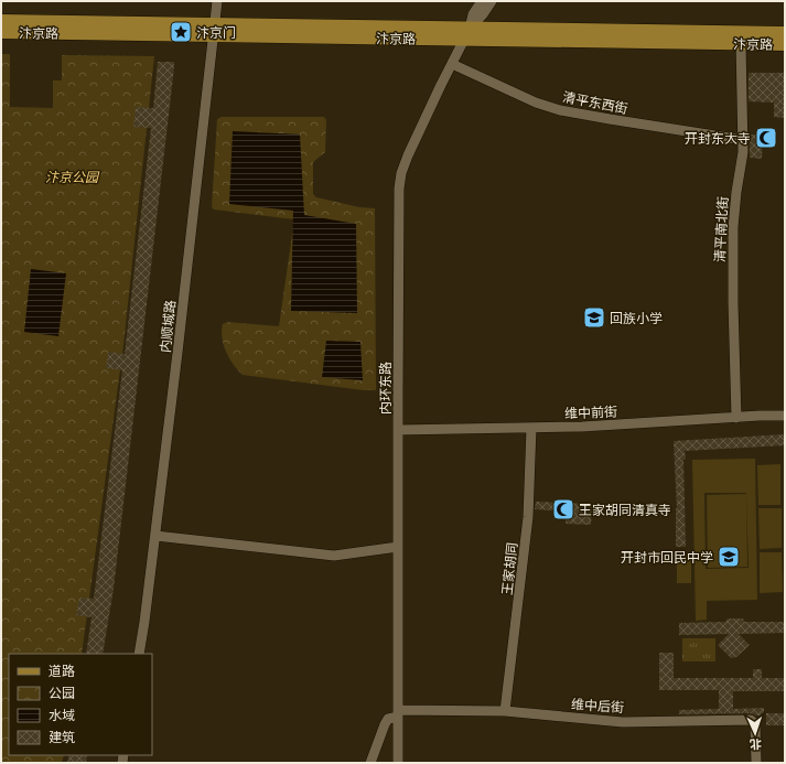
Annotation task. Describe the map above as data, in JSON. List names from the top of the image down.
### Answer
{
  "streets": {
    "main road": ["汴京路"],
    "street": [
      "清平东西街",
      "清平南北街",
      "内顺城路",
      "内环东路",
      "维中前街",
      "王家胡同",
      "维中后街"
    ]
  },
  "crossings": [
    ["汴京路", "清平南北街"],
    ["汴京路", "内顺城路"],
    ["汴京路", "内环东路"],
    ["清平东西街", "清平南北街"],
    ["清平东西街", "内环东路"],
    ["清平南北街", "维中前街"],
    ["内环东路", "维中前街"],
    ["内环东路", "维中后街"],
    ["维中前街", "王家胡同"],
    ["王家胡同", "维中后街"]
  ],
  "parks": ["汴京公园"],
  "places": {
    "place": ["汴京门"],
    "mosque": ["开封东大寺", "王家胡同清真寺"],
    "school or university": ["回族小学", "开封市回民中学"]
  },
  "legend": [
    "道路",
    "公园",
    "水域",
    "建筑"
  ],
  "north": "bottom"
}
